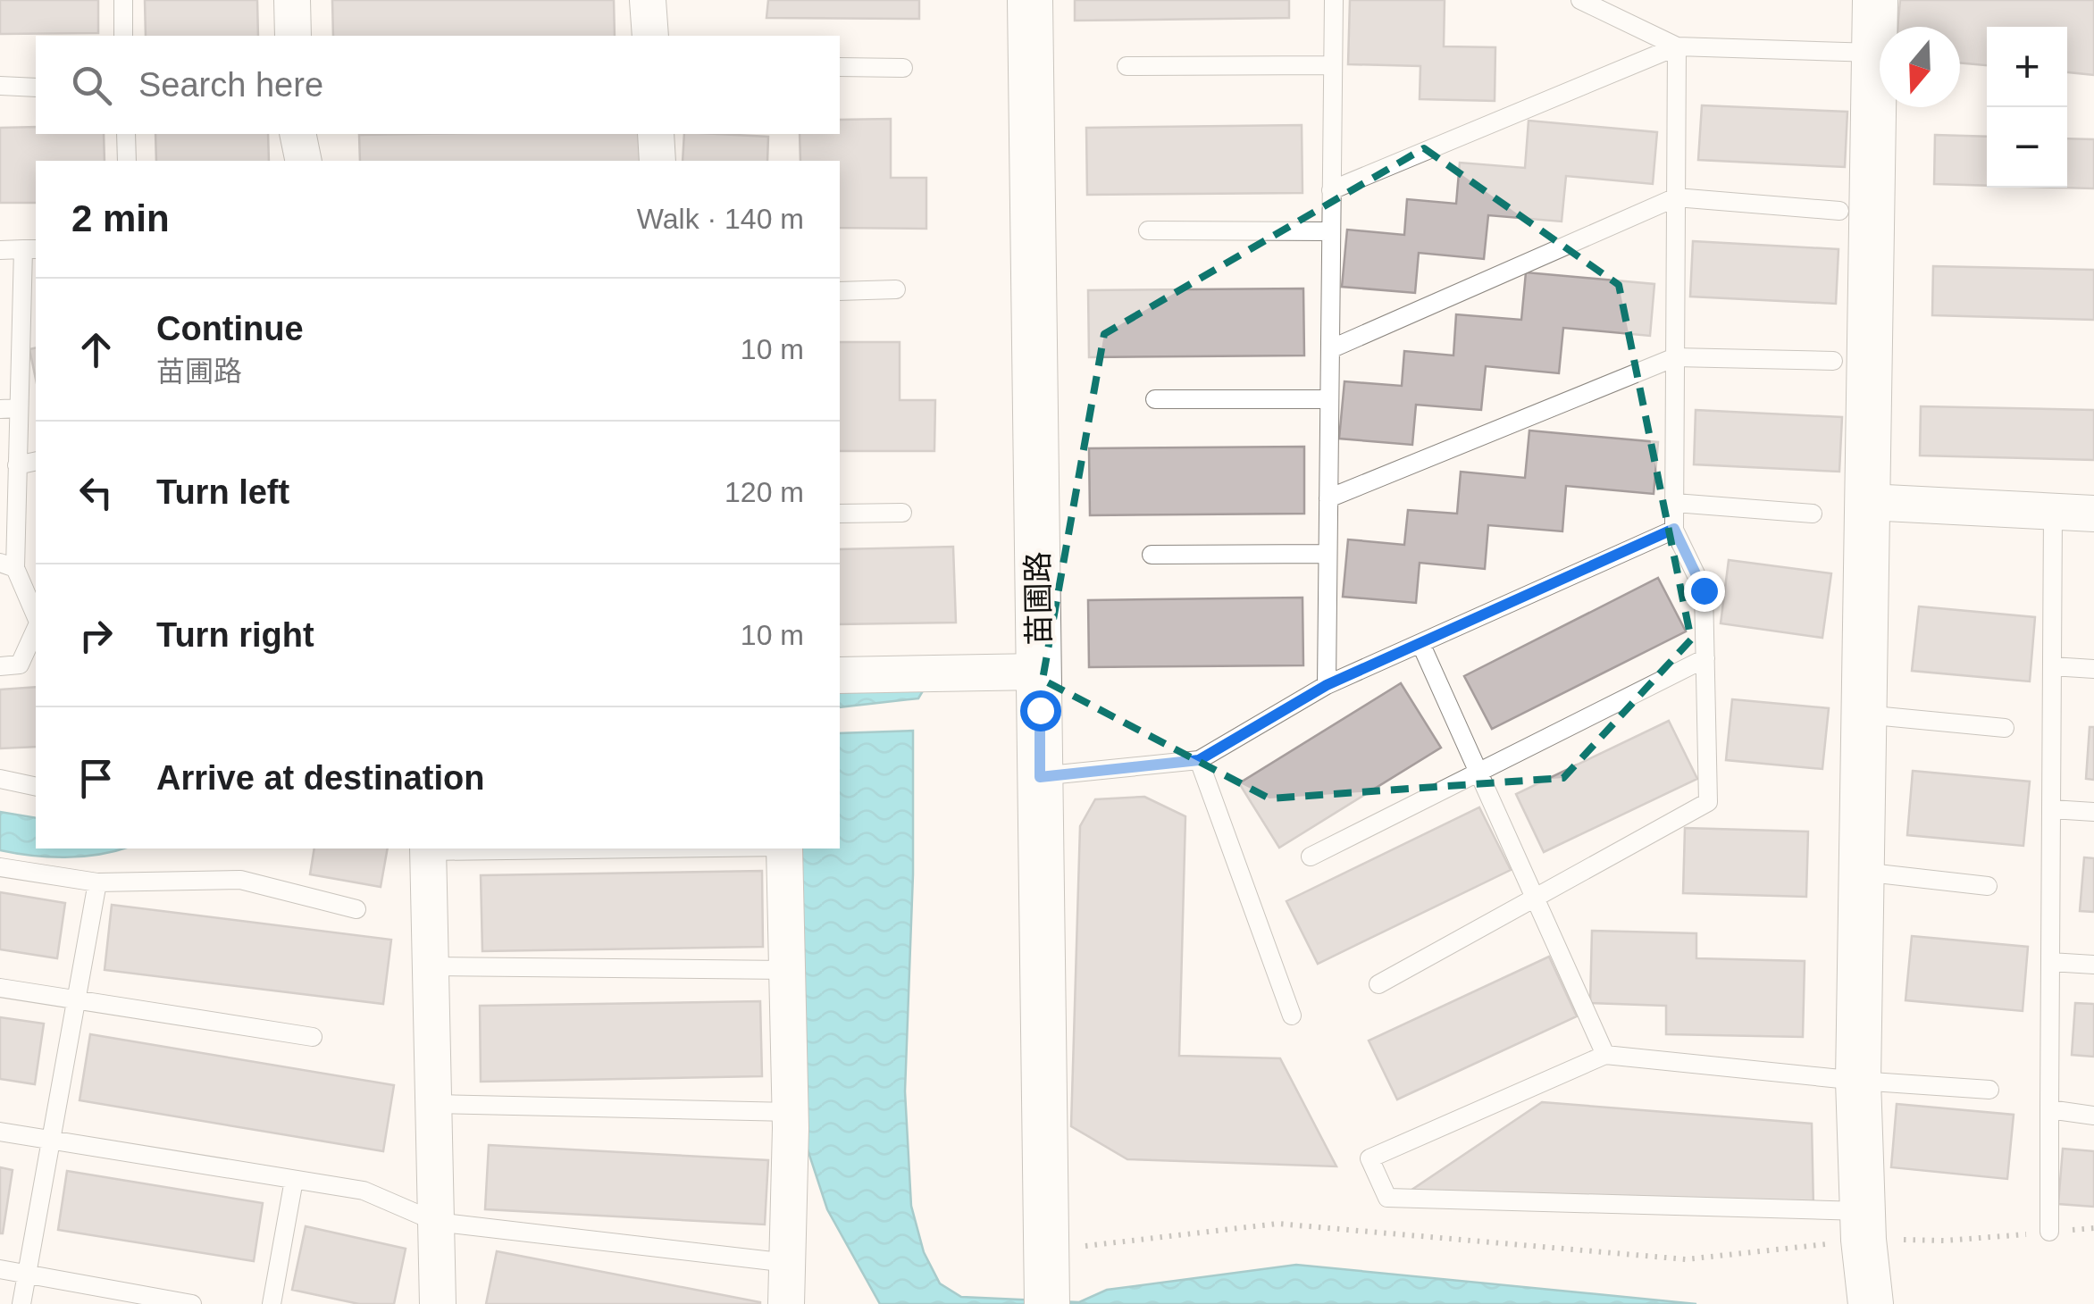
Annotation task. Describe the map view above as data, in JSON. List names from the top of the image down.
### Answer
{
  "streets": {
    "street": ["苗圃路"]
  },
  "north": "bottom",
  "page": {
    "map_buttons": ["+", "−"],
    "search": "Search here",
    "heading": ["2 min", "Walk · 140 m"],
    "list": [
      ["Continue", "苗圃路", "10 m"],
      ["Turn left", "120 m"],
      ["Turn right", "10 m"],
      "Arrive at destination"
    ]
  }
}
